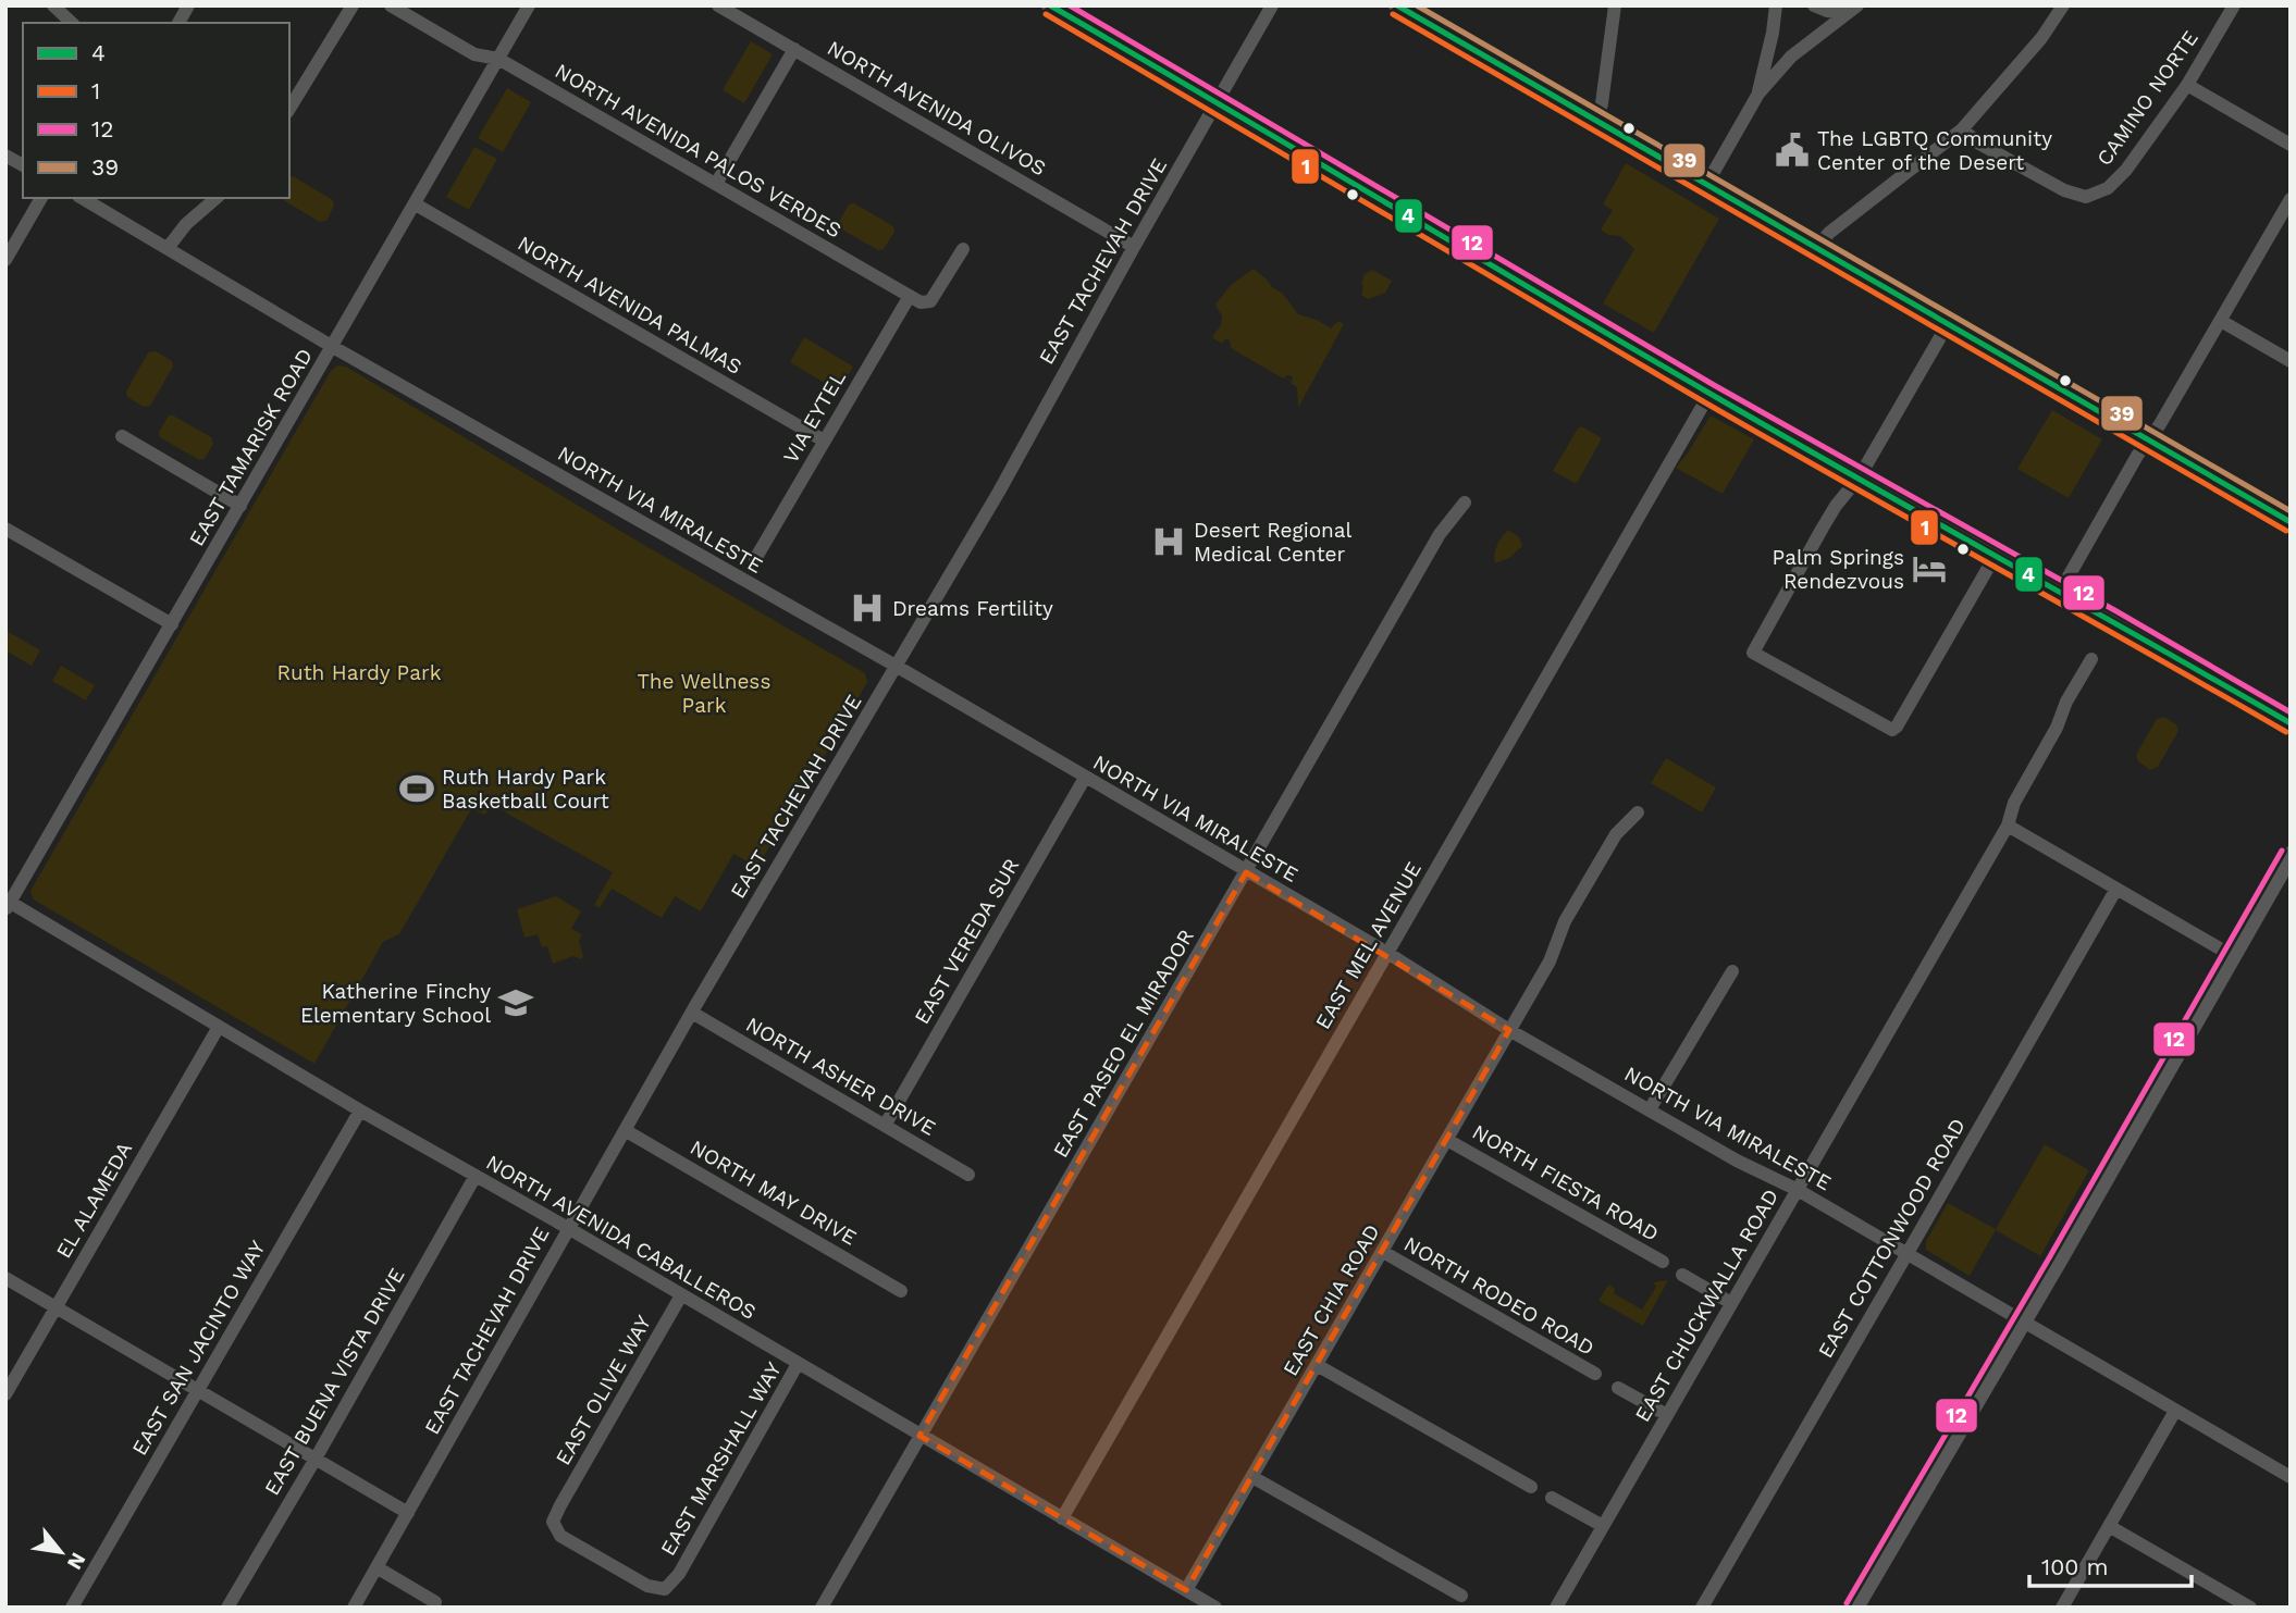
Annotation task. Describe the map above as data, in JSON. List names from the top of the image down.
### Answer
{
  "streets": {
    "street": [
      "CAMINO NORTE",
      "NORTH AVENIDA OLIVOS",
      "NORTH AVENIDA PALOS VERDES",
      "EAST TACHEVAH DRIVE",
      "NORTH AVENIDA PALMAS",
      "VIA EYTEL",
      "EAST TAMARISK ROAD",
      "NORTH VIA MIRALESTE",
      "EAST VEREDA SUR",
      "EAST MEL AVENUE",
      "EAST PASEO EL MIRADOR",
      "NORTH ASHER DRIVE",
      "NORTH FIESTA ROAD",
      "NORTH MAY DRIVE",
      "EL ALAMEDA",
      "NORTH AVENIDA CABALLEROS",
      "EAST COTTONWOOD ROAD",
      "NORTH RODEO ROAD",
      "EAST CHIA ROAD",
      "EAST CHUCKWALLA ROAD",
      "EAST SAN JACINTO WAY",
      "EAST BUENA VISTA DRIVE",
      "EAST OLIVE WAY",
      "EAST MARSHALL WAY"
    ]
  },
  "crossings": [
    ["NORTH AVENIDA OLIVOS", "EAST TACHEVAH DRIVE"],
    ["NORTH AVENIDA PALOS VERDES", "VIA EYTEL"],
    ["NORTH AVENIDA PALOS VERDES", "EAST TAMARISK ROAD"],
    ["EAST TACHEVAH DRIVE", "NORTH VIA MIRALESTE"],
    ["EAST TACHEVAH DRIVE", "NORTH ASHER DRIVE"],
    ["EAST TACHEVAH DRIVE", "NORTH MAY DRIVE"],
    ["EAST TACHEVAH DRIVE", "NORTH AVENIDA CABALLEROS"],
    ["NORTH AVENIDA PALMAS", "VIA EYTEL"],
    ["NORTH AVENIDA PALMAS", "EAST TAMARISK ROAD"],
    ["EAST TAMARISK ROAD", "NORTH VIA MIRALESTE"],
    ["EAST TAMARISK ROAD", "NORTH AVENIDA CABALLEROS"],
    ["NORTH VIA MIRALESTE", "EAST VEREDA SUR"],
    ["NORTH VIA MIRALESTE", "EAST MEL AVENUE"],
    ["NORTH VIA MIRALESTE", "EAST PASEO EL MIRADOR"],
    ["NORTH VIA MIRALESTE", "EAST COTTONWOOD ROAD"],
    ["NORTH VIA MIRALESTE", "EAST CHIA ROAD"],
    ["NORTH VIA MIRALESTE", "EAST CHUCKWALLA ROAD"],
    ["EAST VEREDA SUR", "NORTH ASHER DRIVE"],
    ["EAST MEL AVENUE", "NORTH AVENIDA CABALLEROS"],
    ["EAST PASEO EL MIRADOR", "NORTH AVENIDA CABALLEROS"],
    ["NORTH FIESTA ROAD", "EAST CHIA ROAD"],
    ["EL ALAMEDA", "NORTH AVENIDA CABALLEROS"],
    ["NORTH AVENIDA CABALLEROS", "EAST CHIA ROAD"],
    ["NORTH AVENIDA CABALLEROS", "EAST SAN JACINTO WAY"],
    ["NORTH AVENIDA CABALLEROS", "EAST BUENA VISTA DRIVE"],
    ["NORTH AVENIDA CABALLEROS", "EAST OLIVE WAY"],
    ["NORTH AVENIDA CABALLEROS", "EAST MARSHALL WAY"],
    ["NORTH RODEO ROAD", "EAST CHIA ROAD"],
    ["EAST OLIVE WAY", "EAST MARSHALL WAY"]
  ],
  "parks": ["Ruth Hardy Park", "The Wellness Park"],
  "places": {
    "public building": ["The LGBTQ Community Center of the Desert"],
    "hospital": ["Desert Regional Medical Center", "Dreams Fertility"],
    "hotel": ["Palm Springs Rendezvous"],
    "sports": ["Ruth Hardy Park Basketball Court"],
    "school or university": ["Katherine Finchy Elementary School"]
  },
  "lines": [
    "transit line 4",
    "transit line 12",
    "transit line 39",
    "transit line 1"
  ],
  "legend": [
    "4",
    "1",
    "12",
    "39"
  ],
  "scale_bar": "100 m",
  "north": "bottom right"
}
